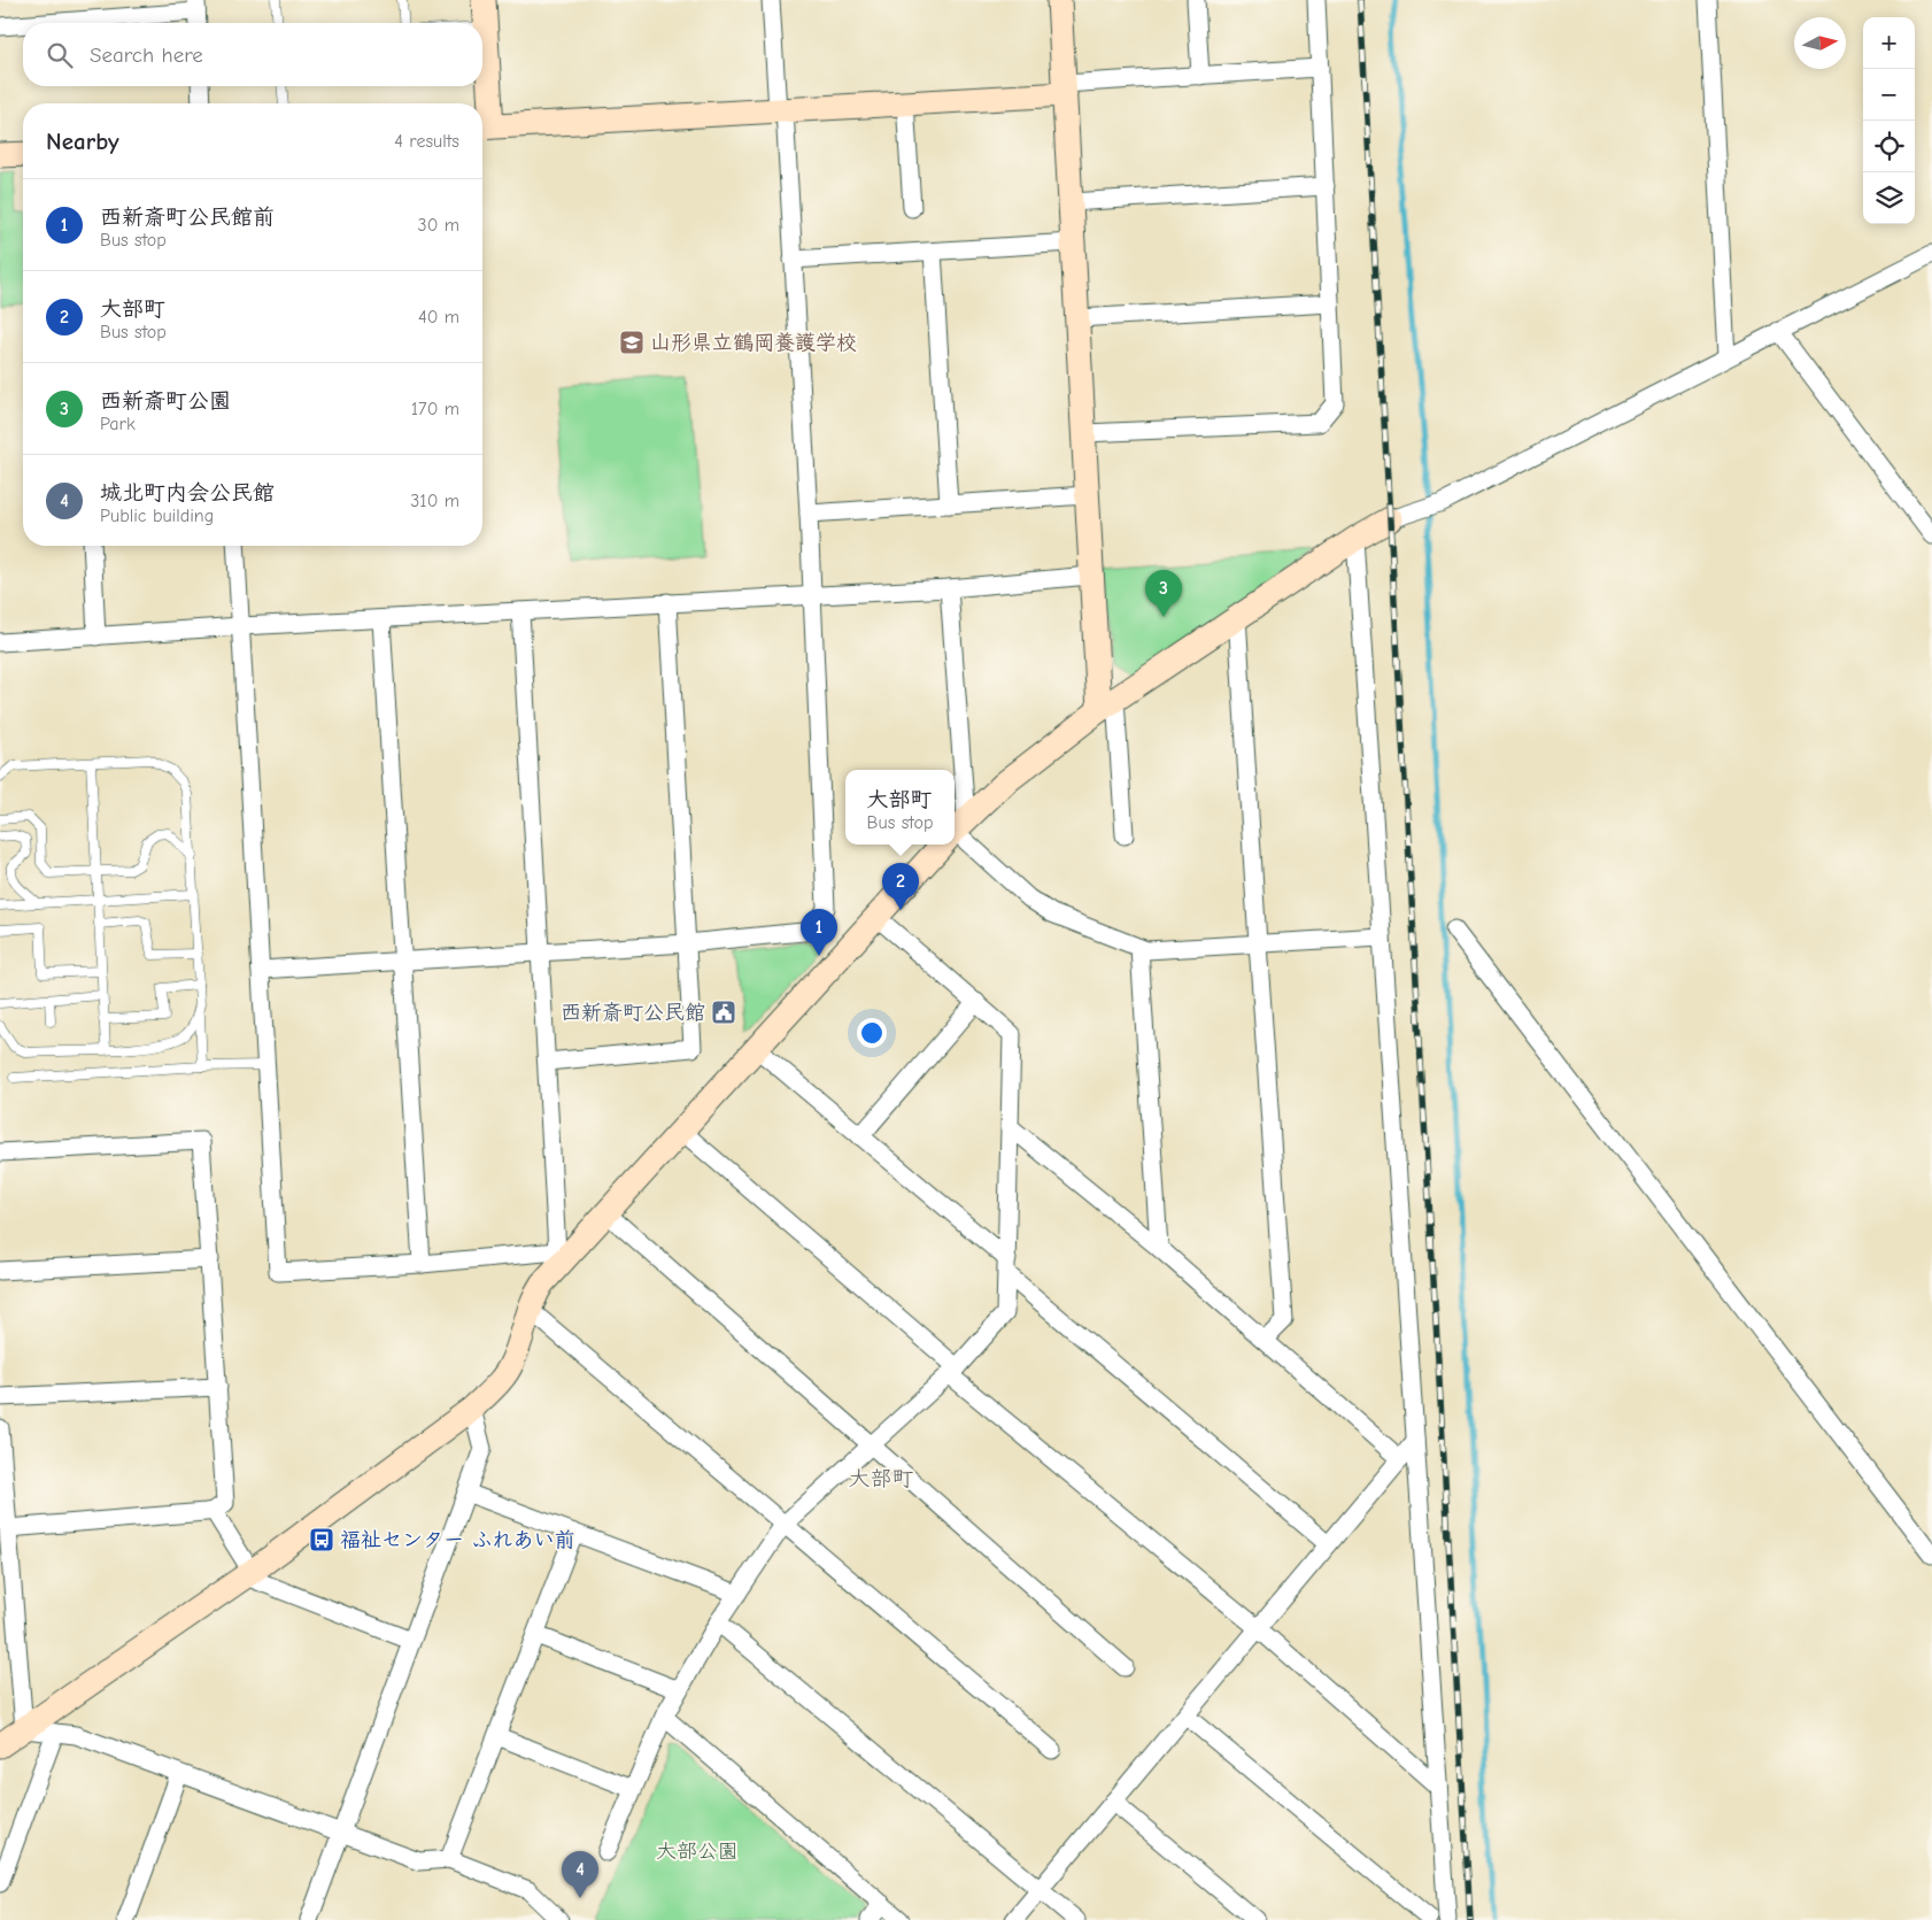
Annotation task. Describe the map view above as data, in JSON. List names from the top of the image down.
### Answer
{
  "districts": ["大部町"],
  "parks": ["大部公園"],
  "places": {
    "school or university": ["山形県立鶴岡養護学校"],
    "public building": ["西新斎町公民館"],
    "bus stop": ["福祉センター ふれあい前"]
  },
  "north": "right",
  "page": {
    "map_buttons": ["+", "−"],
    "search": "Search here",
    "heading": ["Nearby", "4 results"],
    "list": [
      {
        "mark": "1",
        "name": "西新斎町公民館前",
        "note": "Bus stop",
        "value": "30 m"
      },
      {
        "mark": "2",
        "name": "大部町",
        "note": "Bus stop",
        "value": "40 m"
      },
      {
        "mark": "3",
        "name": "西新斎町公園",
        "note": "Park",
        "value": "170 m"
      },
      {
        "mark": "4",
        "name": "城北町内会公民館",
        "note": "Public building",
        "value": "310 m"
      }
    ],
    "pins": [
      "3",
      "2",
      "1",
      "4"
    ],
    "popup": ["大部町", "Bus stop"]
  }
}
